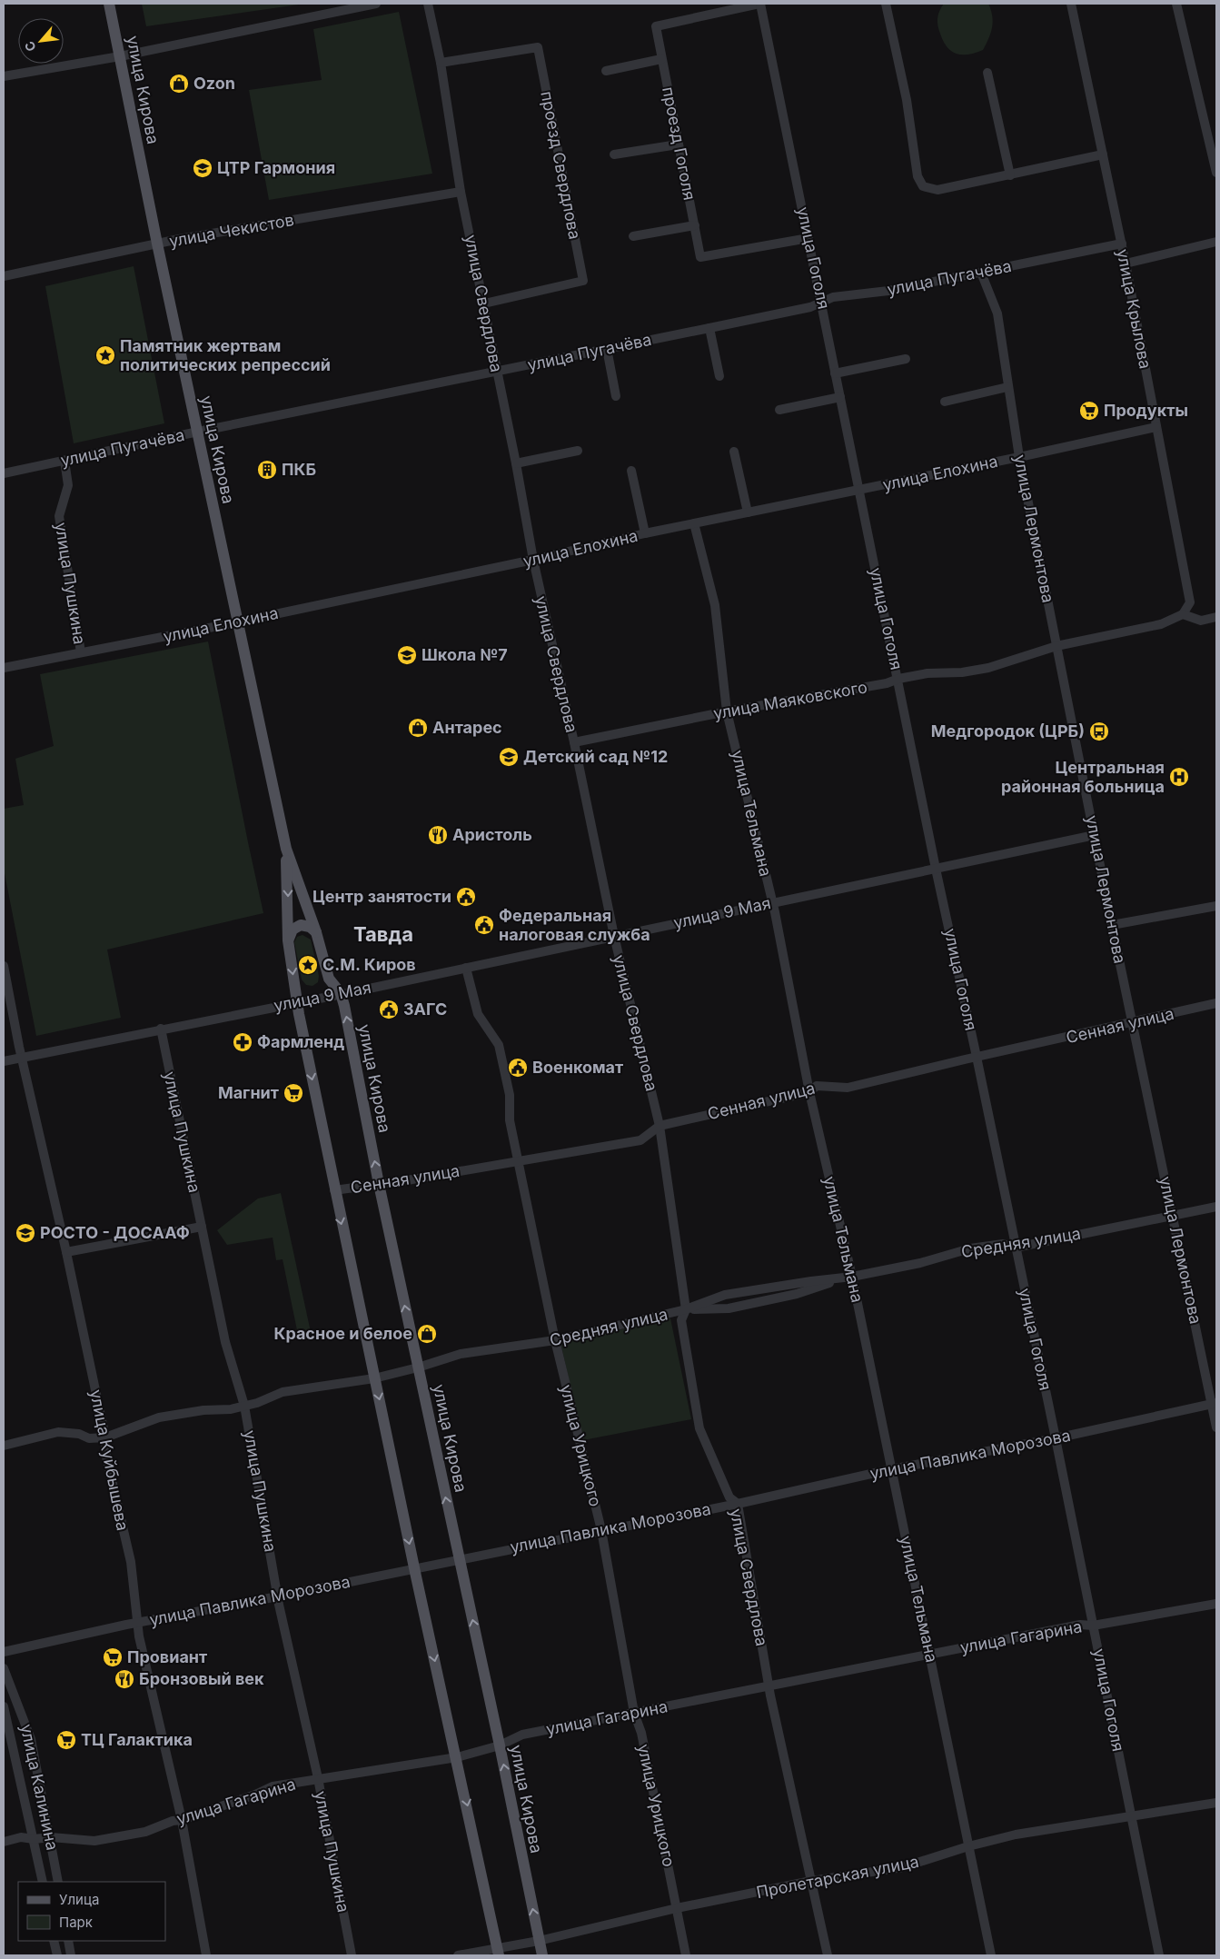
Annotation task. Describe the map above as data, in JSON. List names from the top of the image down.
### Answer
{
  "streets": {
    "main road": ["улица Кирова"],
    "street": [
      "проезд Гоголя",
      "проезд Свердлова",
      "улица Чекистов",
      "улица Гоголя",
      "улица Пугачёва",
      "улица Свердлова",
      "улица Крылова",
      "улица Елохина",
      "улица Лермонтова",
      "улица Пушкина",
      "улица Маяковского",
      "улица Тельмана",
      "улица 9 Мая",
      "Сенная улица",
      "Средняя улица",
      "улица Урицкого",
      "улица Павлика Морозова",
      "улица Куйбышева",
      "улица Гагарина",
      "улица Калинина",
      "Пролетарская улица"
    ]
  },
  "crossings": [
    ["улица Кирова", "улица Чекистов"],
    ["улица Кирова", "улица Пугачёва"],
    ["улица Кирова", "улица Елохина"],
    ["улица Кирова", "улица 9 Мая"],
    ["улица Кирова", "Сенная улица"],
    ["улица Кирова", "Средняя улица"],
    ["улица Кирова", "улица Павлика Морозова"],
    ["улица Кирова", "улица Гагарина"],
    ["улица Кирова", "Пролетарская улица"],
    ["проезд Гоголя", "улица Гоголя"],
    ["проезд Свердлова", "улица Свердлова"],
    ["улица Чекистов", "улица Свердлова"],
    ["улица Гоголя", "улица Пугачёва"],
    ["улица Гоголя", "улица Елохина"],
    ["улица Гоголя", "улица Маяковского"],
    ["улица Гоголя", "улица 9 Мая"],
    ["улица Гоголя", "Сенная улица"],
    ["улица Гоголя", "Средняя улица"],
    ["улица Гоголя", "улица Павлика Морозова"],
    ["улица Гоголя", "улица Гагарина"],
    ["улица Гоголя", "Пролетарская улица"],
    ["улица Пугачёва", "улица Свердлова"],
    ["улица Пугачёва", "улица Крылова"],
    ["улица Пугачёва", "улица Лермонтова"],
    ["улица Пугачёва", "улица Пушкина"],
    ["улица Свердлова", "улица Елохина"],
    ["улица Свердлова", "улица Маяковского"],
    ["улица Свердлова", "улица 9 Мая"],
    ["улица Свердлова", "Сенная улица"],
    ["улица Свердлова", "Средняя улица"],
    ["улица Свердлова", "улица Павлика Морозова"],
    ["улица Свердлова", "улица Гагарина"],
    ["улица Свердлова", "Пролетарская улица"],
    ["улица Крылова", "улица Елохина"],
    ["улица Крылова", "улица Маяковского"],
    ["улица Елохина", "улица Лермонтова"],
    ["улица Елохина", "улица Пушкина"],
    ["улица Елохина", "улица Тельмана"],
    ["улица Лермонтова", "улица Маяковского"],
    ["улица Лермонтова", "улица 9 Мая"],
    ["улица Лермонтова", "Сенная улица"],
    ["улица Лермонтова", "Средняя улица"],
    ["улица Лермонтова", "улица Павлика Морозова"],
    ["улица Пушкина", "улица 9 Мая"],
    ["улица Пушкина", "Средняя улица"],
    ["улица Пушкина", "улица Павлика Морозова"],
    ["улица Пушкина", "улица Гагарина"],
    ["улица Маяковского", "улица Тельмана"],
    ["улица Тельмана", "улица 9 Мая"],
    ["улица Тельмана", "Сенная улица"],
    ["улица Тельмана", "Средняя улица"],
    ["улица Тельмана", "улица Павлика Морозова"],
    ["улица Тельмана", "улица Гагарина"],
    ["улица Тельмана", "Пролетарская улица"],
    ["улица 9 Мая", "улица Урицкого"],
    ["улица 9 Мая", "улица Куйбышева"],
    ["Сенная улица", "улица Урицкого"],
    ["Средняя улица", "улица Урицкого"],
    ["Средняя улица", "улица Куйбышева"],
    ["улица Урицкого", "улица Павлика Морозова"],
    ["улица Урицкого", "улица Гагарина"],
    ["улица Урицкого", "Пролетарская улица"],
    ["улица Павлика Морозова", "улица Куйбышева"],
    ["улица Куйбышева", "улица Гагарина"],
    ["улица Гагарина", "улица Калинина"]
  ],
  "districts": ["Тавда"],
  "places": {
    "shop": ["Ozon", "Антарес", "Красное и белое"],
    "school or university": [
      "ЦТР Гармония",
      "Школа №7",
      "Детский сад №12",
      "РОСТО - ДОСААФ"
    ],
    "place": ["Памятник жертвам политических репрессий", "С.М. Киров"],
    "supermarket": [
      "Продукты",
      "Магнит",
      "Провиант",
      "ТЦ Галактика"
    ],
    "building": ["ПКБ"],
    "bus stop": ["Медгородок (ЦРБ)"],
    "hospital": ["Центральная районная больница"],
    "restaurant": ["Аристоль", "Бронзовый век"],
    "public building": [
      "Центр занятости",
      "Федеральная налоговая служба",
      "ЗАГС",
      "Военкомат"
    ],
    "pharmacy": ["Фармленд"]
  },
  "legend": ["Улица", "Парк"],
  "north": "bottom left"
}
